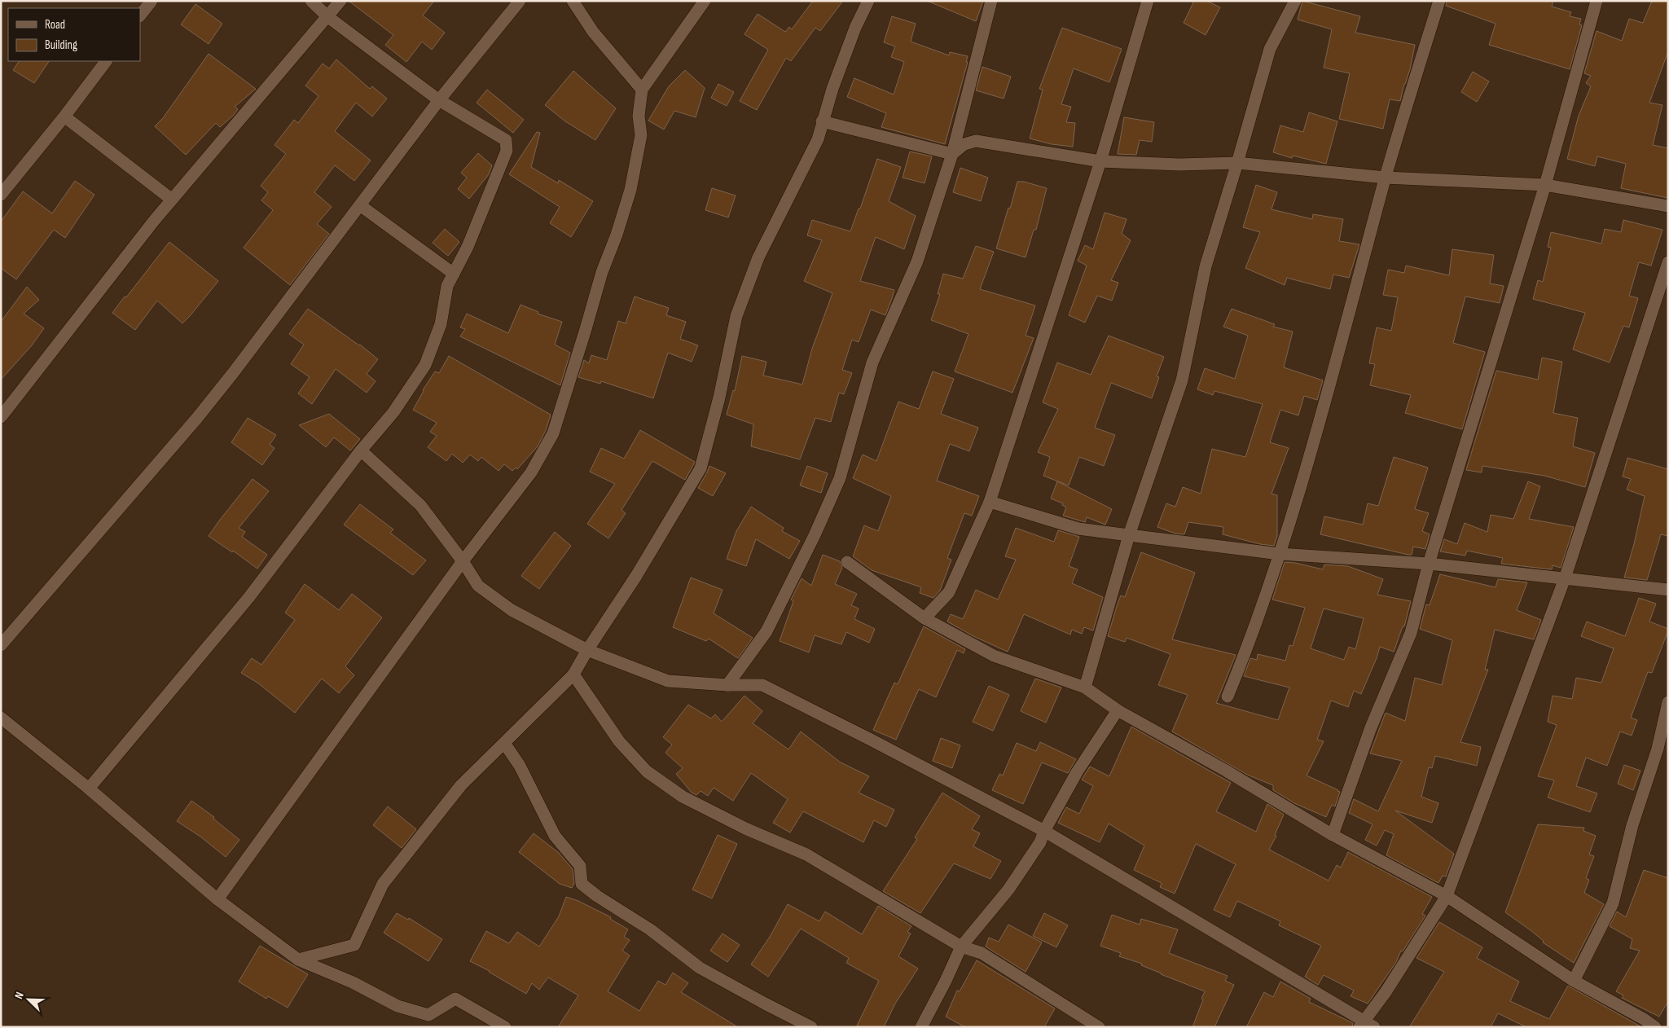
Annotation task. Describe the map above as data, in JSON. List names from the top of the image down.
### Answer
{
  "legend": ["Road", "Building"],
  "north": "top left"
}
